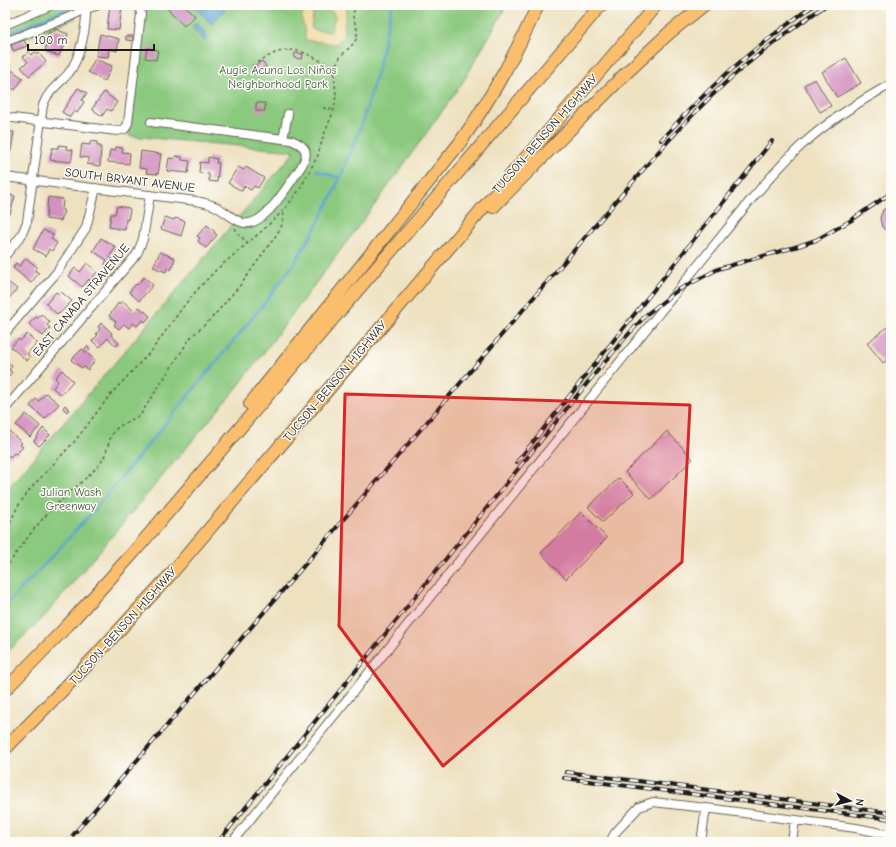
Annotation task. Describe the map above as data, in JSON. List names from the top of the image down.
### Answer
{
  "streets": {
    "highway": ["TUCSON–BENSON HIGHWAY"],
    "street": ["SOUTH BRYANT AVENUE", "EAST CANADA STRAVENUE"]
  },
  "crossings": [
    ["SOUTH BRYANT AVENUE", "EAST CANADA STRAVENUE"]
  ],
  "parks": ["Augie Acuna Los Niños Neighborhood Park", "Julian Wash Greenway"],
  "scale_bar": "100 m",
  "north": "right"
}
